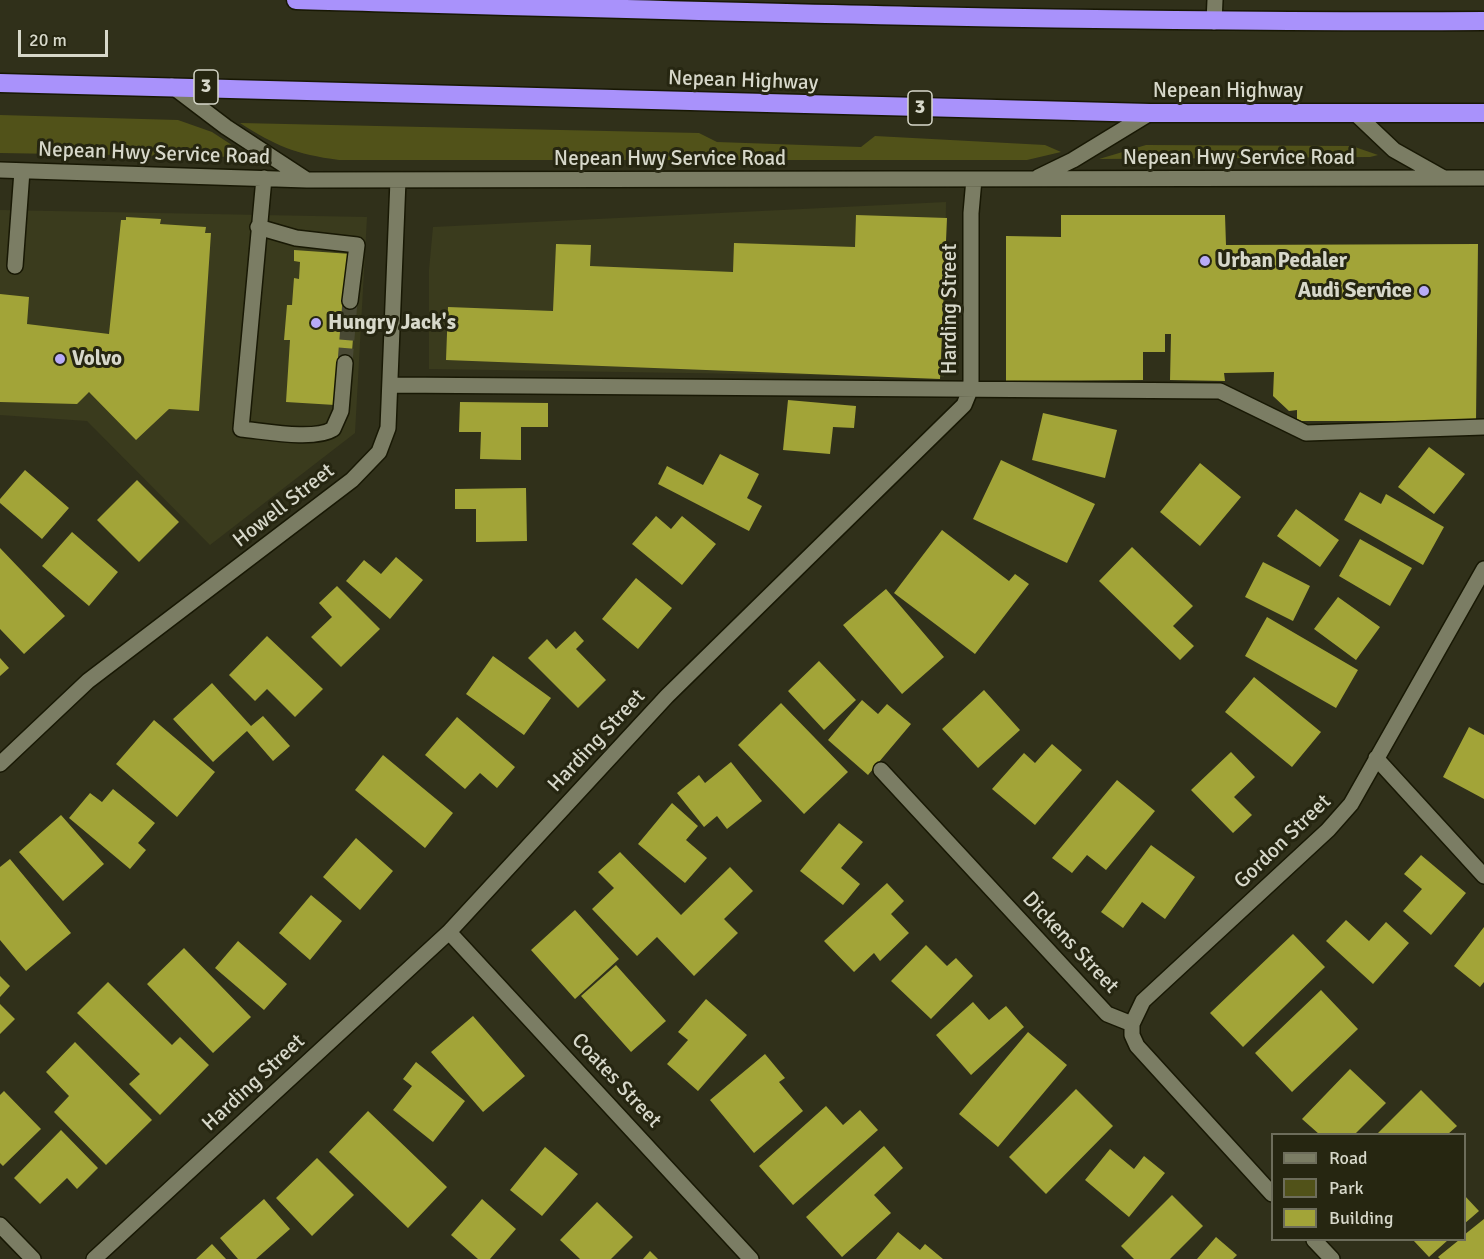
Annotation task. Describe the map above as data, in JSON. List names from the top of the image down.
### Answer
{
  "streets": {
    "highway": ["Nepean Highway", "3"],
    "street": [
      "Nepean Hwy Service Road",
      "Harding Street",
      "Howell Street",
      "Gordon Street",
      "Dickens Street",
      "Coates Street"
    ]
  },
  "crossings": [
    ["Nepean Highway", "Nepean Hwy Service Road"],
    ["Nepean Hwy Service Road", "Harding Street"],
    ["Nepean Hwy Service Road", "Howell Street"],
    ["Harding Street", "Coates Street"],
    ["Gordon Street", "Dickens Street"]
  ],
  "places": [
    "Urban Pedaler",
    "Audi Service",
    "Hungry Jack's",
    "Volvo"
  ],
  "legend": ["Road", "Park", "Building"],
  "scale_bar": "20 m"
}
